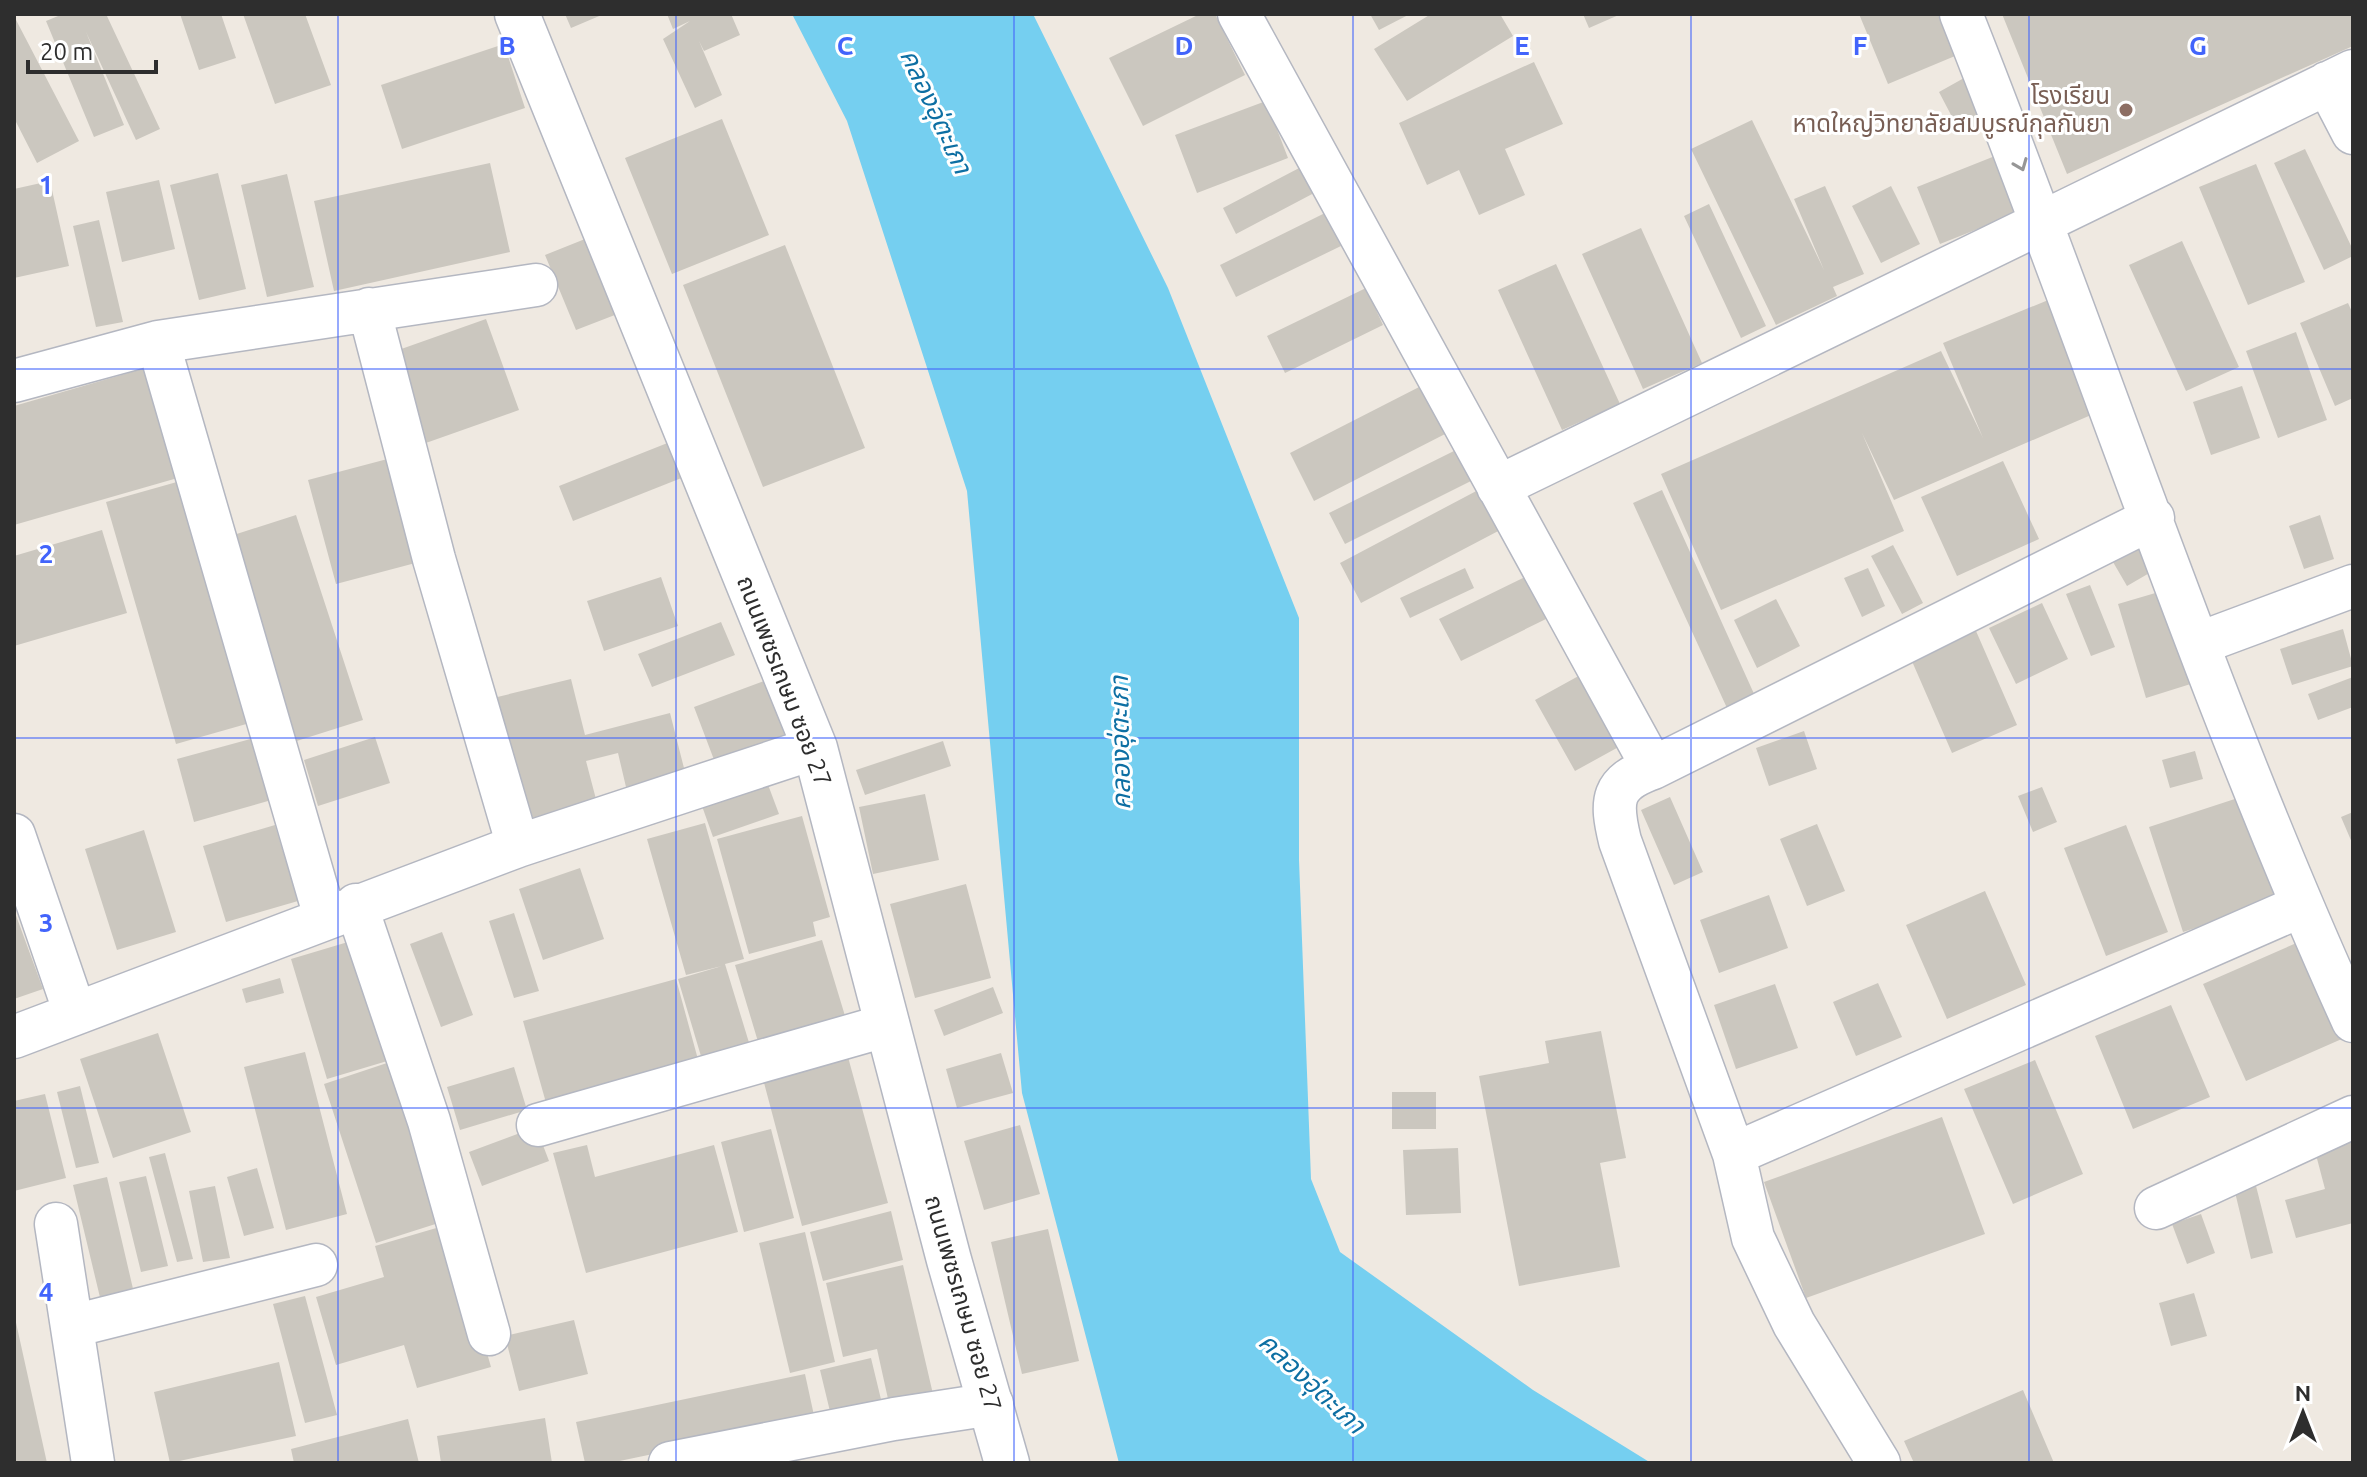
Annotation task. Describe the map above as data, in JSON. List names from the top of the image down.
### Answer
{
  "streets": {
    "street": ["ถนนเพชรเกษม ซอย 27"]
  },
  "water": ["คลองอุ่ตะเภา"],
  "places": ["โรงเรียน หาดใหญ่วิทยาลัยสมบูรณ์กุลกันยา"],
  "scale_bar": "20 m",
  "north": "top",
  "grid": {
    "columns": [
      "B",
      "C",
      "D",
      "E",
      "F",
      "G"
    ],
    "rows": [
      "1",
      "2",
      "3",
      "4"
    ]
  }
}
